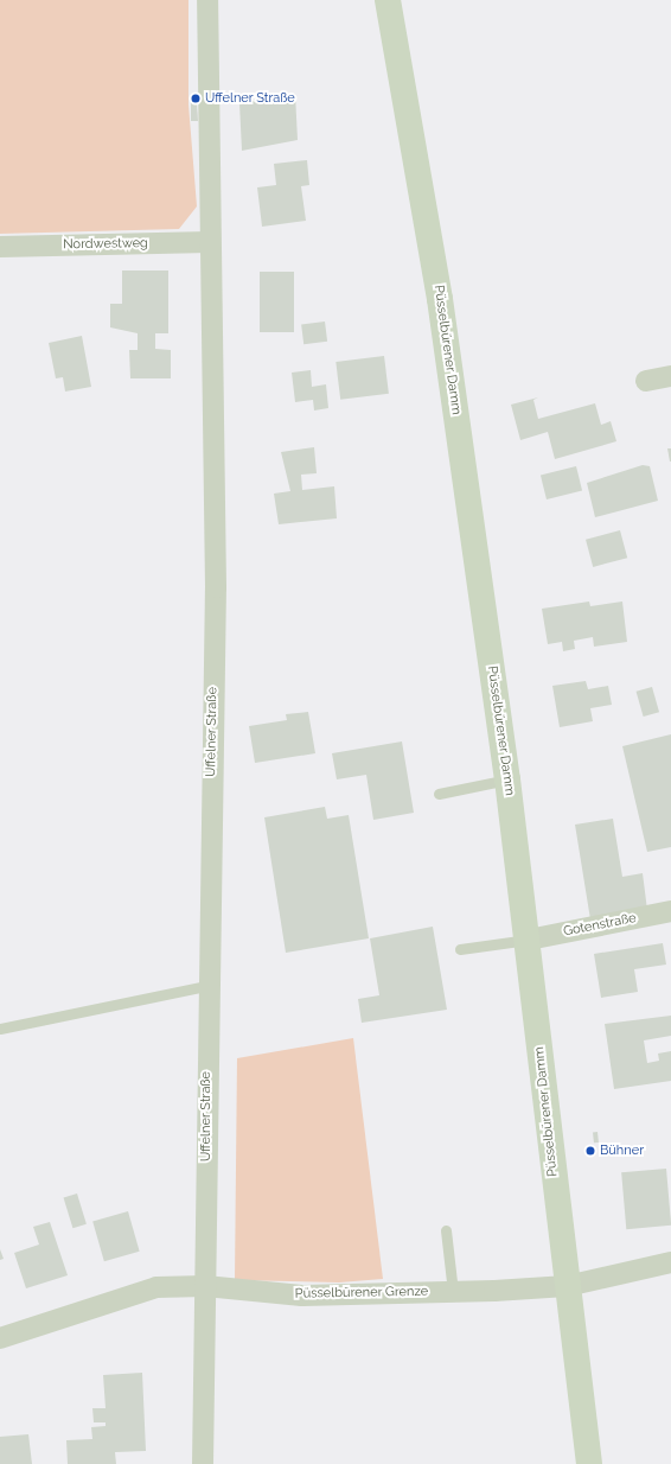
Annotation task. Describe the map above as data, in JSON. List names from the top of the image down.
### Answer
{
  "streets": {
    "main road": ["Püsselbürener Damm"],
    "street": [
      "Nordwestweg",
      "Uffelner Straße",
      "Gotenstraße",
      "Püsselbürener Grenze"
    ]
  },
  "crossings": [
    ["Nordwestweg", "Uffelner Straße"],
    ["Püsselbürener Damm", "Gotenstraße"],
    ["Püsselbürener Damm", "Püsselbürener Grenze"],
    ["Uffelner Straße", "Püsselbürener Grenze"]
  ],
  "places": ["Uffelner Straße", "Bühner"]
}
